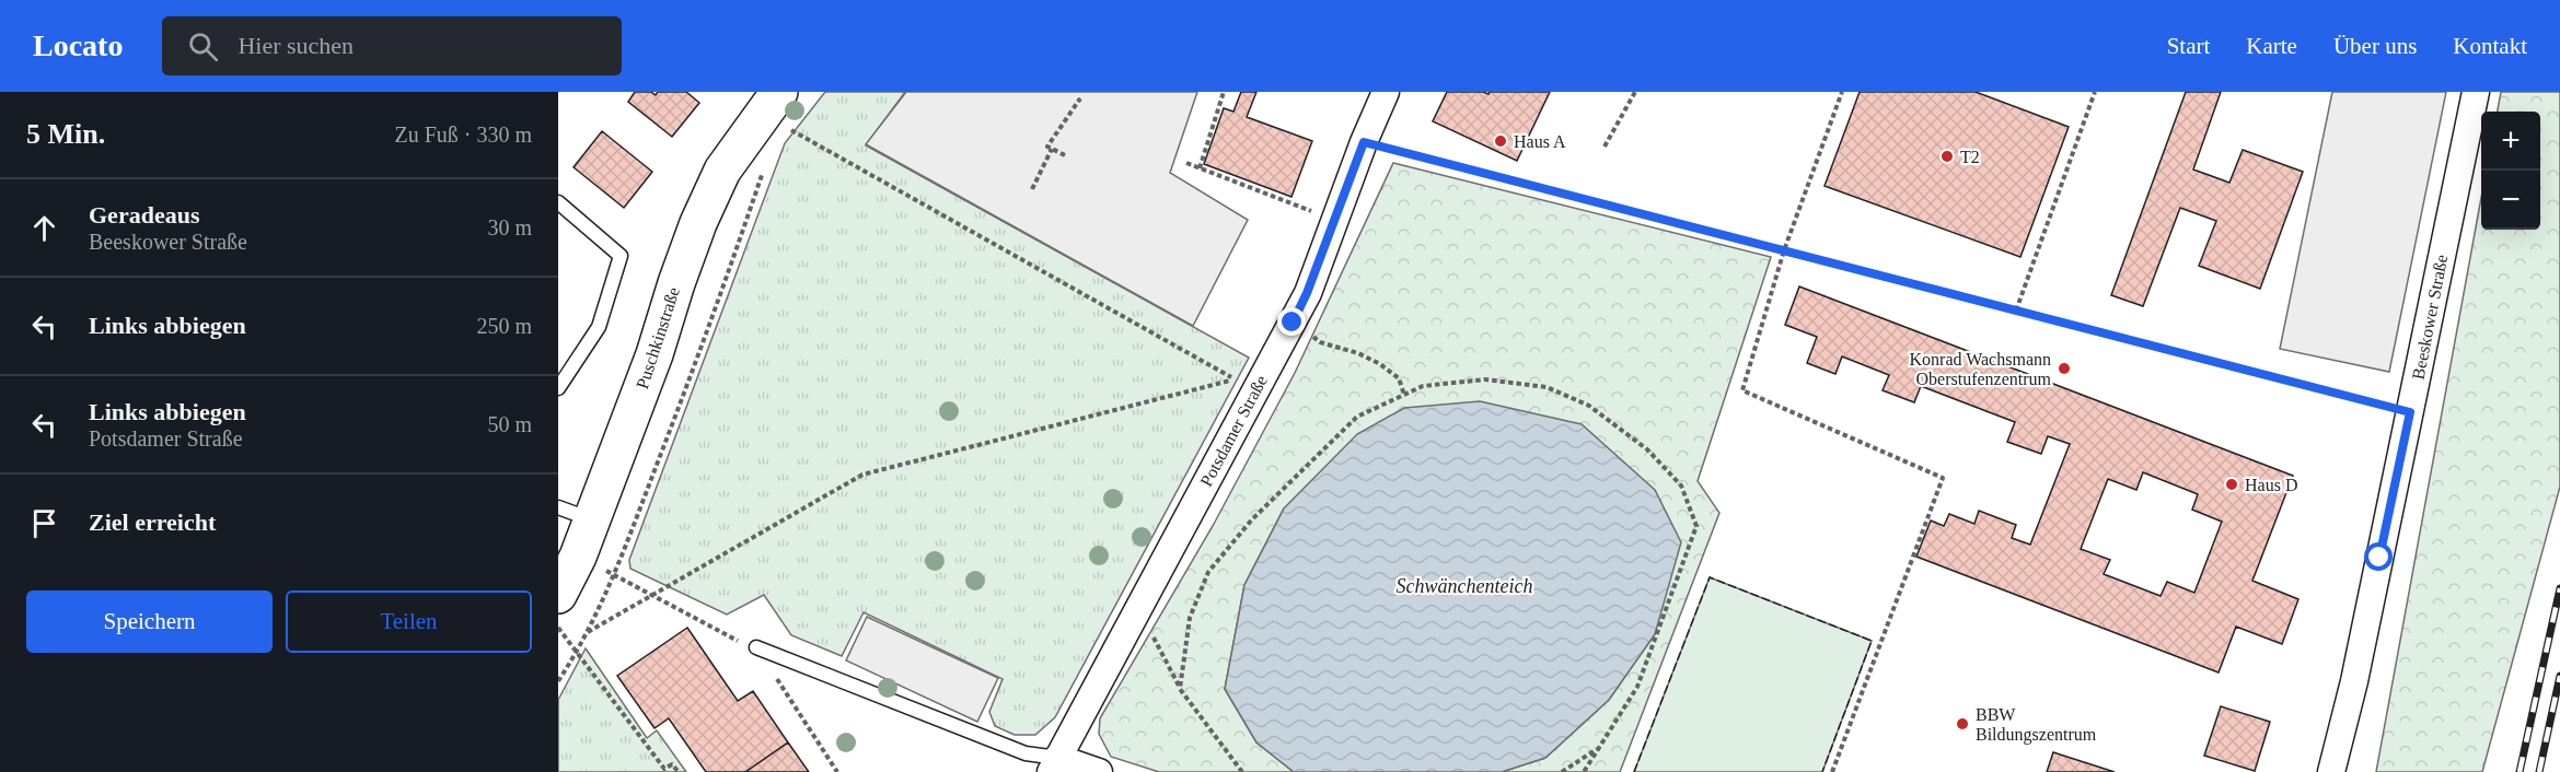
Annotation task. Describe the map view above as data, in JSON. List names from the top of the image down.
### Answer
{
  "streets": {
    "street": ["Beeskower Straße", "Puschkinstraße", "Potsdamer Straße"]
  },
  "water": ["Schwänchenteich"],
  "places": [
    "Haus A",
    "T2",
    "Konrad Wachsmann Oberstufenzentrum",
    "Haus D",
    "BBW Bildungszentrum"
  ],
  "page": {
    "header": "Locato",
    "search": "Hier suchen",
    "nav": [
      "Start",
      "Karte",
      "Über uns",
      "Kontakt"
    ],
    "heading": ["5 Min.", "Zu Fuß · 330 m"],
    "map_buttons": ["+", "−"],
    "list": [
      ["Geradeaus", "Beeskower Straße", "30 m"],
      ["Links abbiegen", "250 m"],
      ["Links abbiegen", "Potsdamer Straße", "50 m"],
      "Ziel erreicht"
    ],
    "buttons": ["Speichern", "Teilen"]
  }
}
